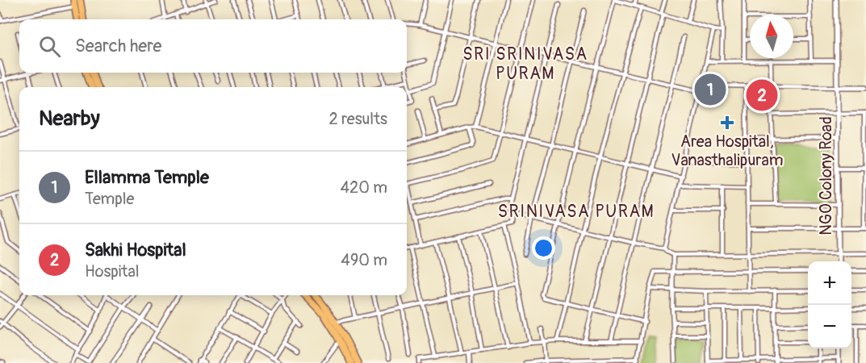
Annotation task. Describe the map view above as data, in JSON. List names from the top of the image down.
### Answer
{
  "streets": {
    "street": ["NGO Colony Road"]
  },
  "districts": ["SRI SRINIVASA PURAM", "SRINIVASA PURAM"],
  "places": {
    "health": ["Area Hospital, Vanasthalipuram"]
  },
  "north": "top",
  "page": {
    "search": "Search here",
    "pins": ["1", "2"],
    "heading": ["Nearby", "2 results"],
    "list": [
      {
        "mark": "1",
        "name": "Ellamma Temple",
        "note": "Temple",
        "value": "420 m"
      },
      {
        "mark": "2",
        "name": "Sakhi Hospital",
        "note": "Hospital",
        "value": "490 m"
      }
    ],
    "map_buttons": ["+", "−"]
  }
}
